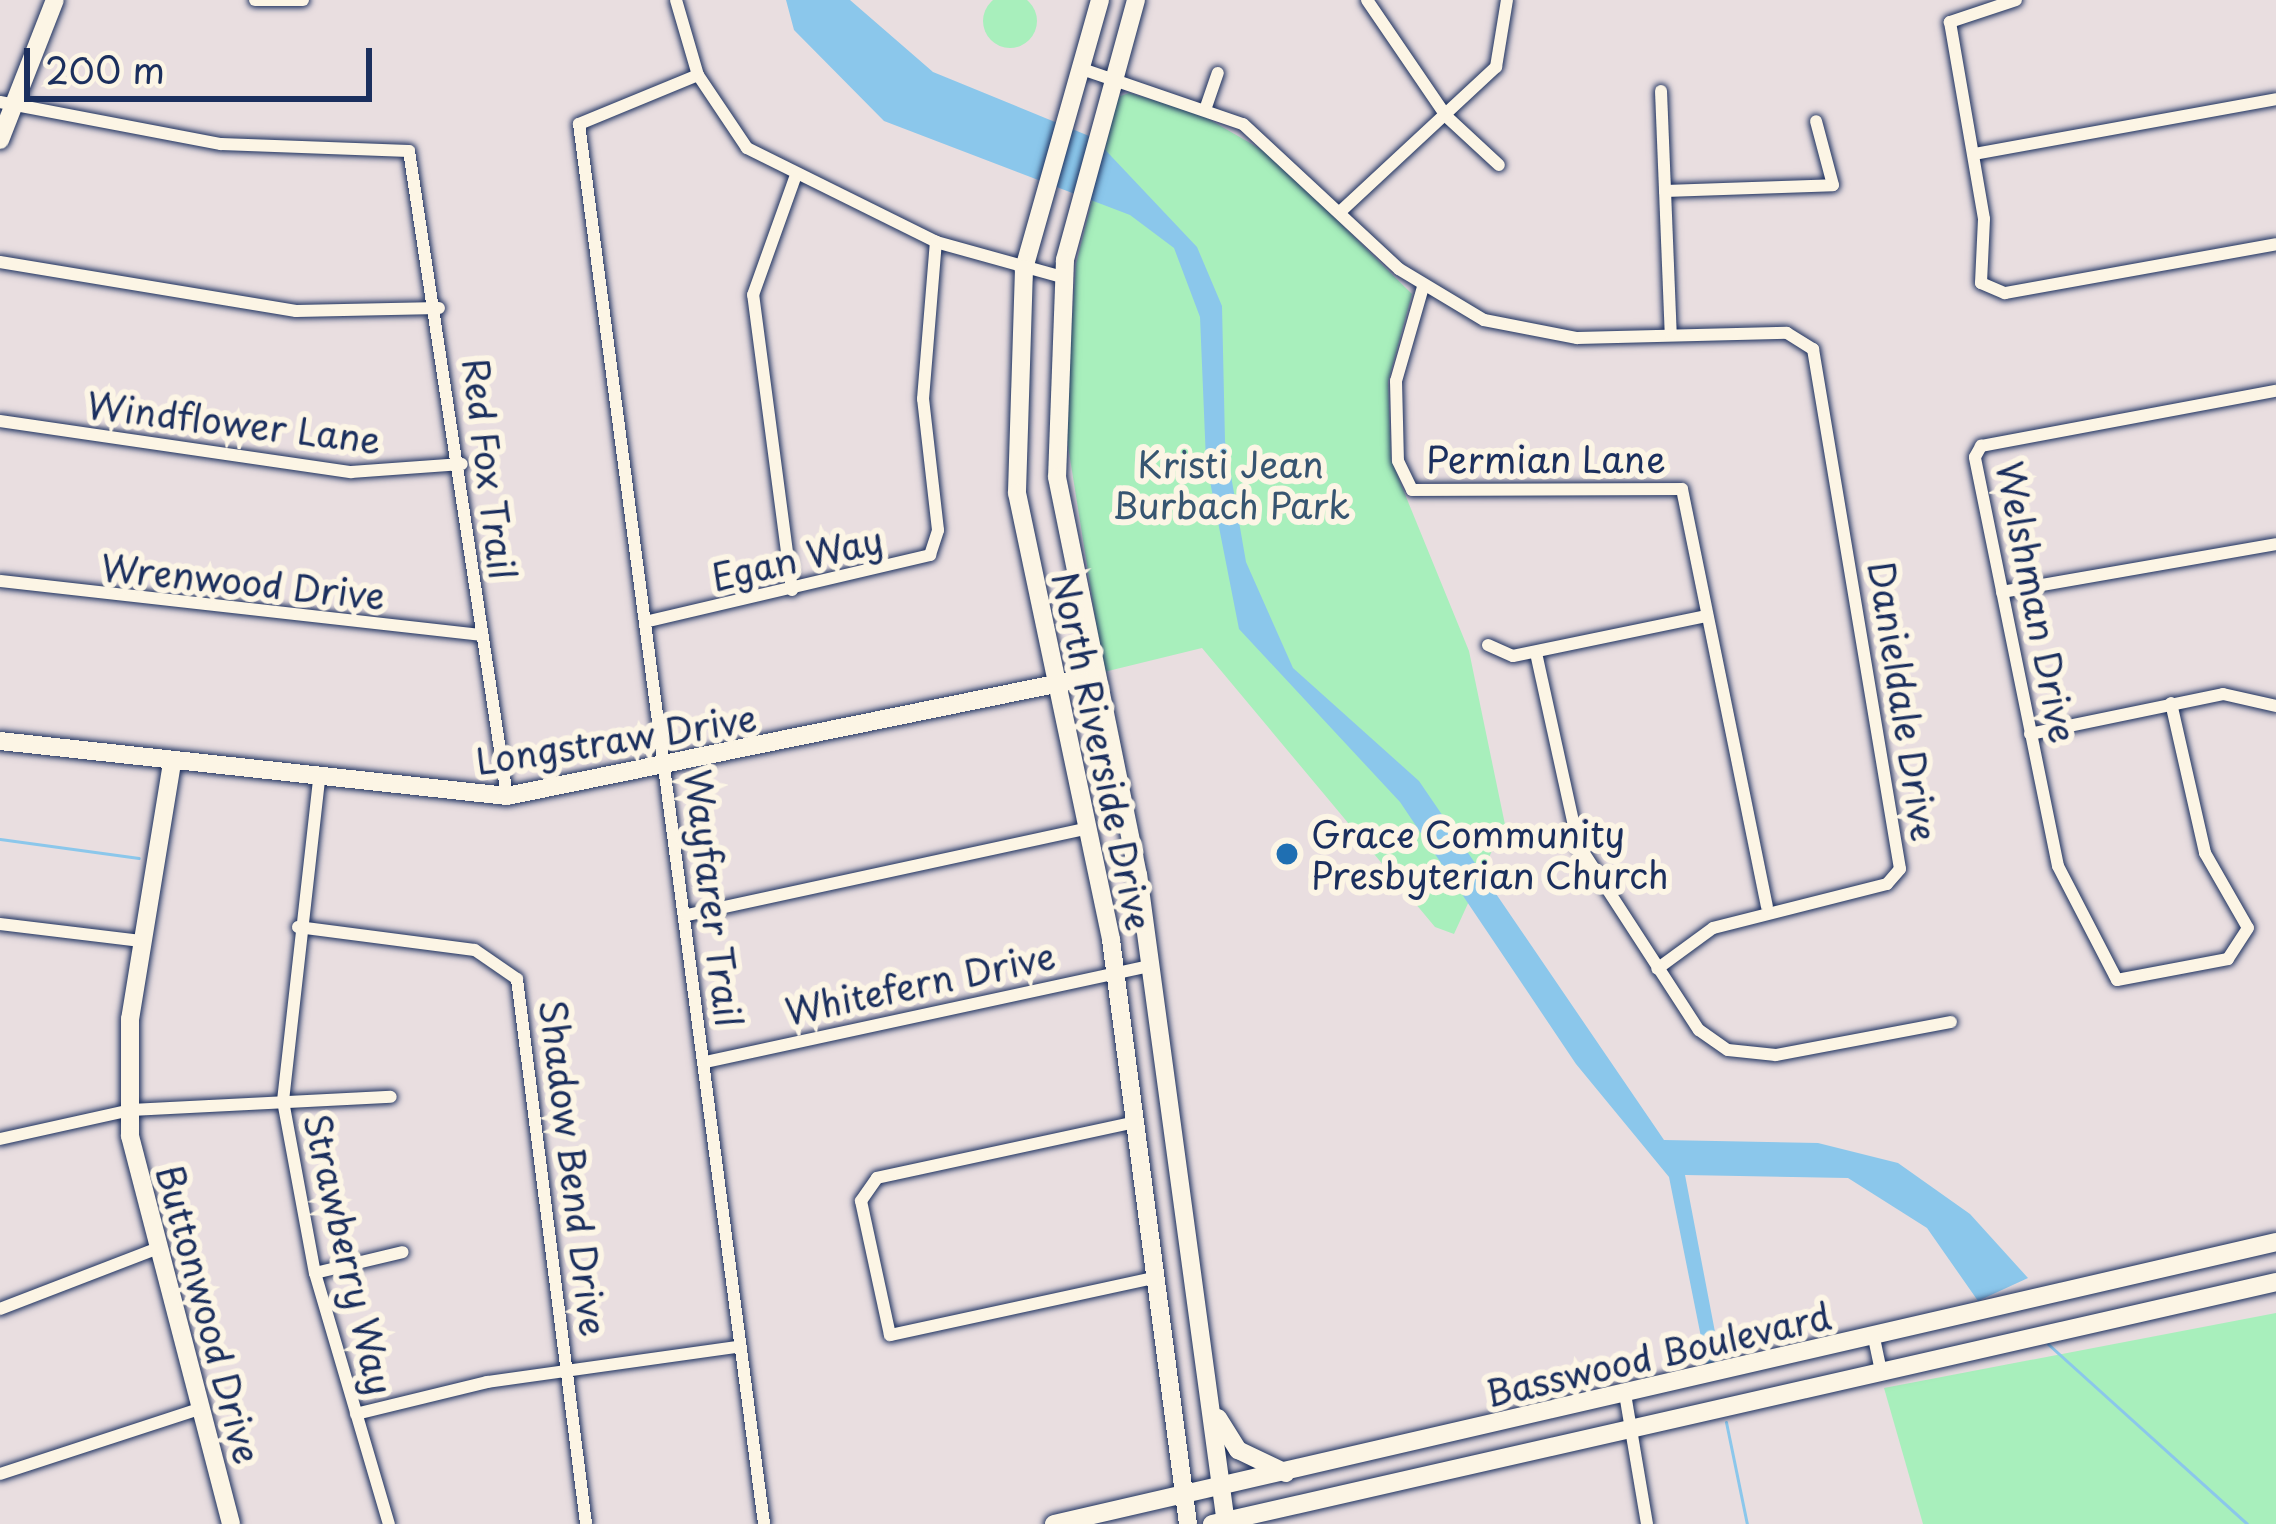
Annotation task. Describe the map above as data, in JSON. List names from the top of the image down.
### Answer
{
  "streets": {
    "main road": [
      "Longstraw Drive",
      "North Riverside Drive",
      "Buttonwood Drive",
      "Basswood Boulevard"
    ],
    "street": [
      "Windflower Lane",
      "Permian Lane",
      "Red Fox Trail",
      "Egan Way",
      "Wrenwood Drive",
      "Welshman Drive",
      "Danieldale Drive",
      "Wayfarer Trail",
      "Whitefern Drive",
      "Shadow Bend Drive",
      "Strawberry Way"
    ]
  },
  "crossings": [
    ["Windflower Lane", "Red Fox Trail"],
    ["Permian Lane", "Danieldale Drive"],
    ["Red Fox Trail", "Wrenwood Drive"],
    ["Red Fox Trail", "Longstraw Drive"],
    ["Egan Way", "Wayfarer Trail"],
    ["Longstraw Drive", "North Riverside Drive"],
    ["Longstraw Drive", "Wayfarer Trail"],
    ["Longstraw Drive", "Strawberry Way"],
    ["Longstraw Drive", "Buttonwood Drive"],
    ["North Riverside Drive", "Whitefern Drive"],
    ["North Riverside Drive", "Basswood Boulevard"],
    ["Wayfarer Trail", "Whitefern Drive"],
    ["Shadow Bend Drive", "Strawberry Way"]
  ],
  "parks": ["Kristi Jean Burbach Park"],
  "places": ["Grace Community Presbyterian Church"],
  "scale_bar": "200 m"
}
